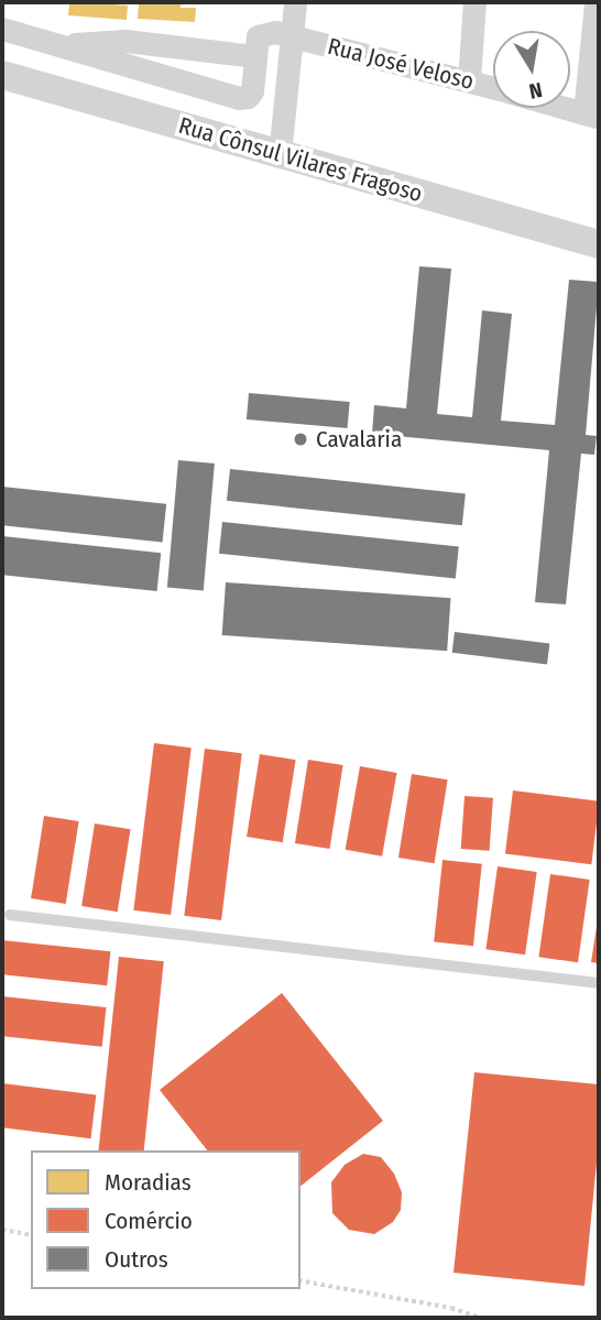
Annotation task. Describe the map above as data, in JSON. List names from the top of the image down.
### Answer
{
  "streets": {
    "street": ["Rua José Veloso", "Rua Cônsul Vilares Fragoso"]
  },
  "places": ["Cavalaria"],
  "legend": ["Moradias", "Comércio", "Outros"],
  "north": "bottom"
}
